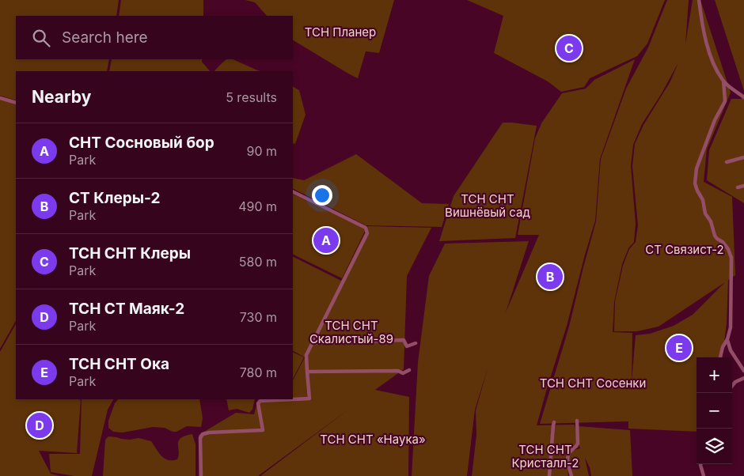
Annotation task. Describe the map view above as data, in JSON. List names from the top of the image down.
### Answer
{
  "parks": [
    "ТСН Планер",
    "ТСН СНТ Вишнёвый сад",
    "СТ Связист-2",
    "ТСН СНТ Скалистый-89",
    "ТСН СНТ Сосенки",
    "ТСН СНТ «Наука»",
    "ТСН СНТ Кристалл-2"
  ],
  "page": {
    "search": "Search here",
    "pins": [
      "C",
      "A",
      "B",
      "E",
      "D"
    ],
    "heading": ["Nearby", "5 results"],
    "list": [
      {
        "mark": "A",
        "name": "СНТ Сосновый бор",
        "note": "Park",
        "value": "90 m"
      },
      {
        "mark": "B",
        "name": "СТ Клеры-2",
        "note": "Park",
        "value": "490 m"
      },
      {
        "mark": "C",
        "name": "ТСН СНТ Клеры",
        "note": "Park",
        "value": "580 m"
      },
      {
        "mark": "D",
        "name": "ТСН СТ Маяк-2",
        "note": "Park",
        "value": "730 m"
      },
      {
        "mark": "E",
        "name": "ТСН СНТ Ока",
        "note": "Park",
        "value": "780 m"
      }
    ],
    "map_buttons": ["+", "−"]
  }
}
